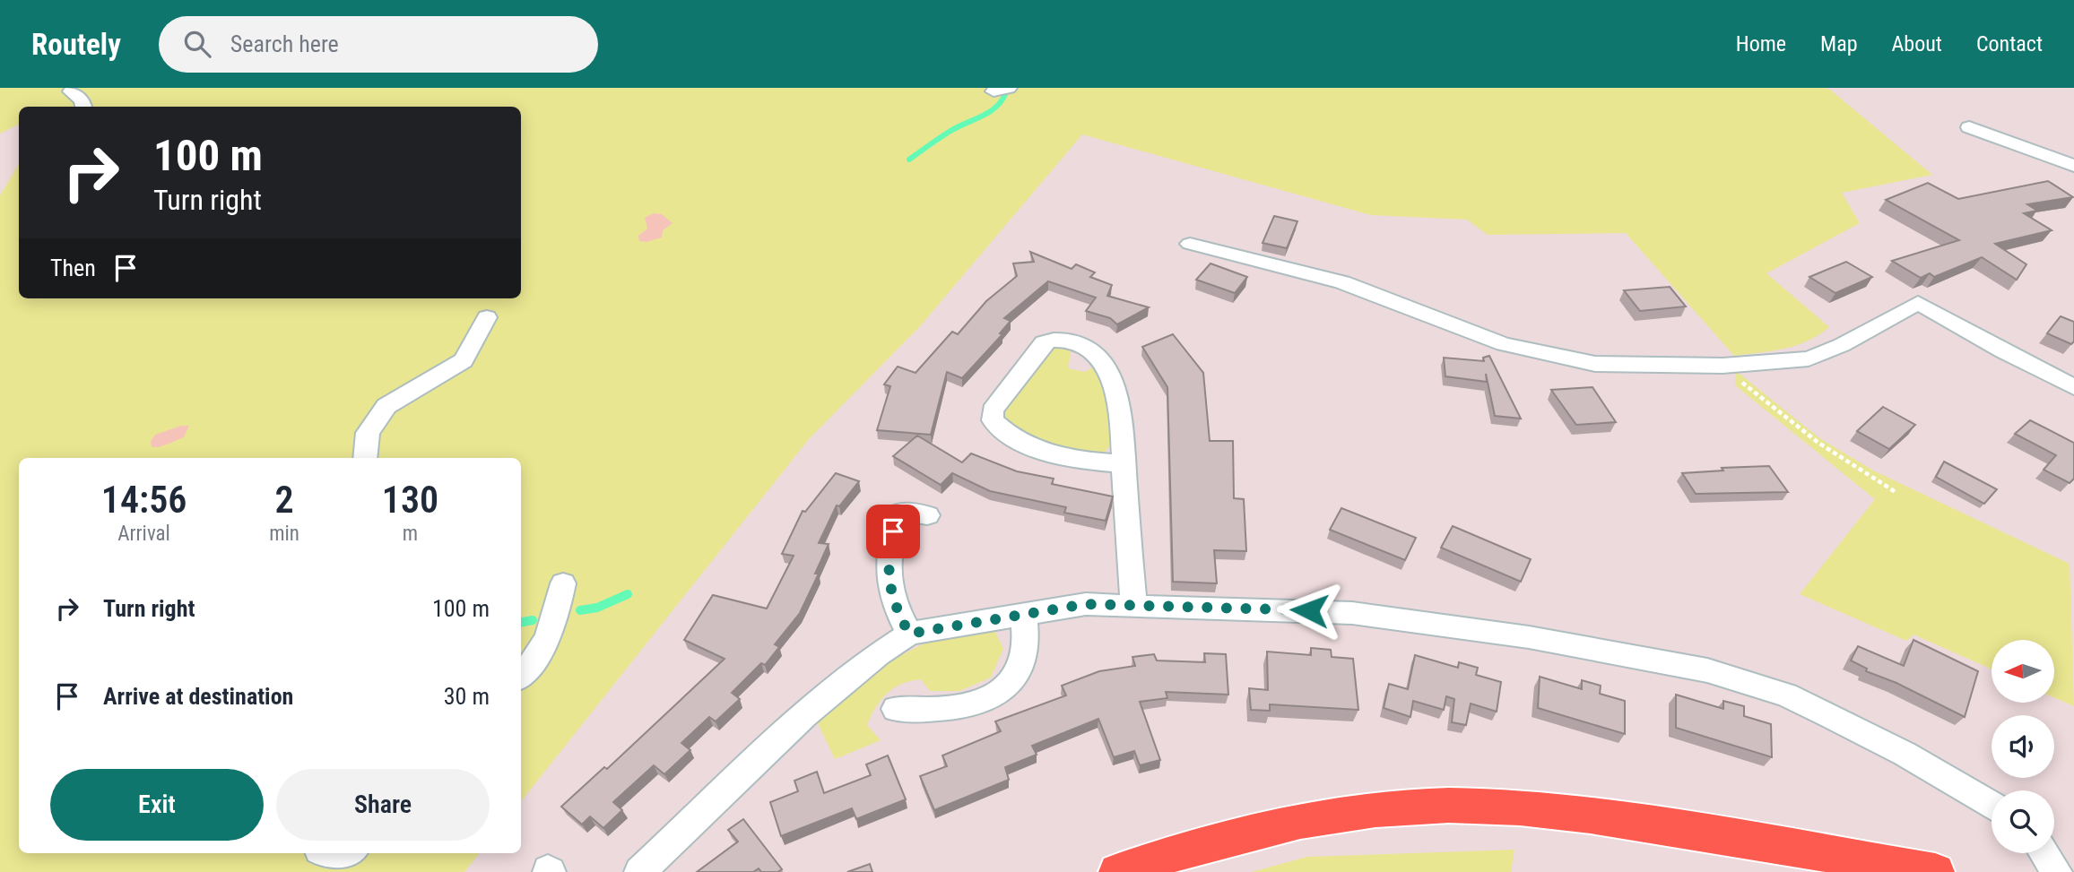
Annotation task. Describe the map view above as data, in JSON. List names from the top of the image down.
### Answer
{
  "north": "left",
  "page": {
    "header": "Routely",
    "search": "Search here",
    "nav": [
      "Home",
      "Map",
      "About",
      "Contact"
    ],
    "turn": ["100 m", "Turn right"],
    "then": "Then",
    "eta": [
      "14:56",
      "Arrival",
      "2",
      "min",
      "130",
      "m"
    ],
    "list": [
      {
        "name": "Turn right",
        "value": "100 m"
      },
      {
        "name": "Arrive at destination",
        "value": "30 m"
      }
    ],
    "buttons": ["Exit", "Share"]
  }
}
